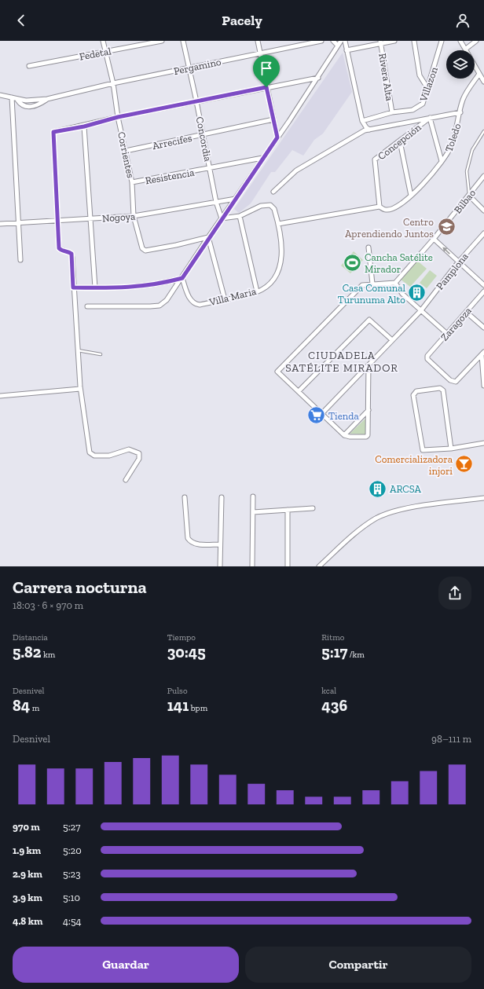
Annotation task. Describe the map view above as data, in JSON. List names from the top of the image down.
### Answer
{
  "streets": {
    "street": [
      "Fedetal",
      "Pergamino",
      "Rivera Alta",
      "Villazon",
      "Toledo",
      "Concordia",
      "Arrecifes",
      "Concepción",
      "Corrientes",
      "Resistencia",
      "Bilbao",
      "Nogoya",
      "Pamplona",
      "Villa Maria",
      "Zaragoza"
    ]
  },
  "crossings": [
    ["Fedetal", "Corrientes"],
    ["Pergamino", "Concordia"],
    ["Pergamino", "Corrientes"],
    ["Rivera Alta", "Villazon"],
    ["Toledo", "Concepción"],
    ["Toledo", "Villa Maria"],
    ["Concordia", "Arrecifes"],
    ["Concordia", "Resistencia"],
    ["Concordia", "Nogoya"],
    ["Arrecifes", "Corrientes"],
    ["Corrientes", "Resistencia"],
    ["Corrientes", "Nogoya"]
  ],
  "districts": ["CIUDADELA SATÉLITE MIRADOR"],
  "places": {
    "school or university": ["Centro Aprendiendo Juntos"],
    "sports": ["Cancha Satélite Mirador"],
    "building": ["Casa Comunal Turunuma Alto", "ARCSA"],
    "supermarket": ["Tienda"],
    "bar": ["Comercializadora injori"]
  },
  "page": {
    "header": "Pacely",
    "heading": ["Carrera nocturna", "18:03 · 6 × 970 m"],
    "stats": [
      ["Distancia", "5.82 km"],
      ["Tiempo", "30:45"],
      ["Ritmo", "5:17 /km"],
      ["Desnivel", "84 m"],
      ["Pulso", "141 bpm"],
      ["kcal", "436"]
    ],
    "chart": ["Desnivel", "98–111 m"],
    "list": [
      {
        "name": "970 m",
        "note": "5:27"
      },
      {
        "name": "1.9 km",
        "note": "5:20"
      },
      {
        "name": "2.9 km",
        "note": "5:23"
      },
      {
        "name": "3.9 km",
        "note": "5:10"
      },
      {
        "name": "4.8 km",
        "note": "4:54"
      }
    ],
    "buttons": ["Guardar", "Compartir"]
  }
}
